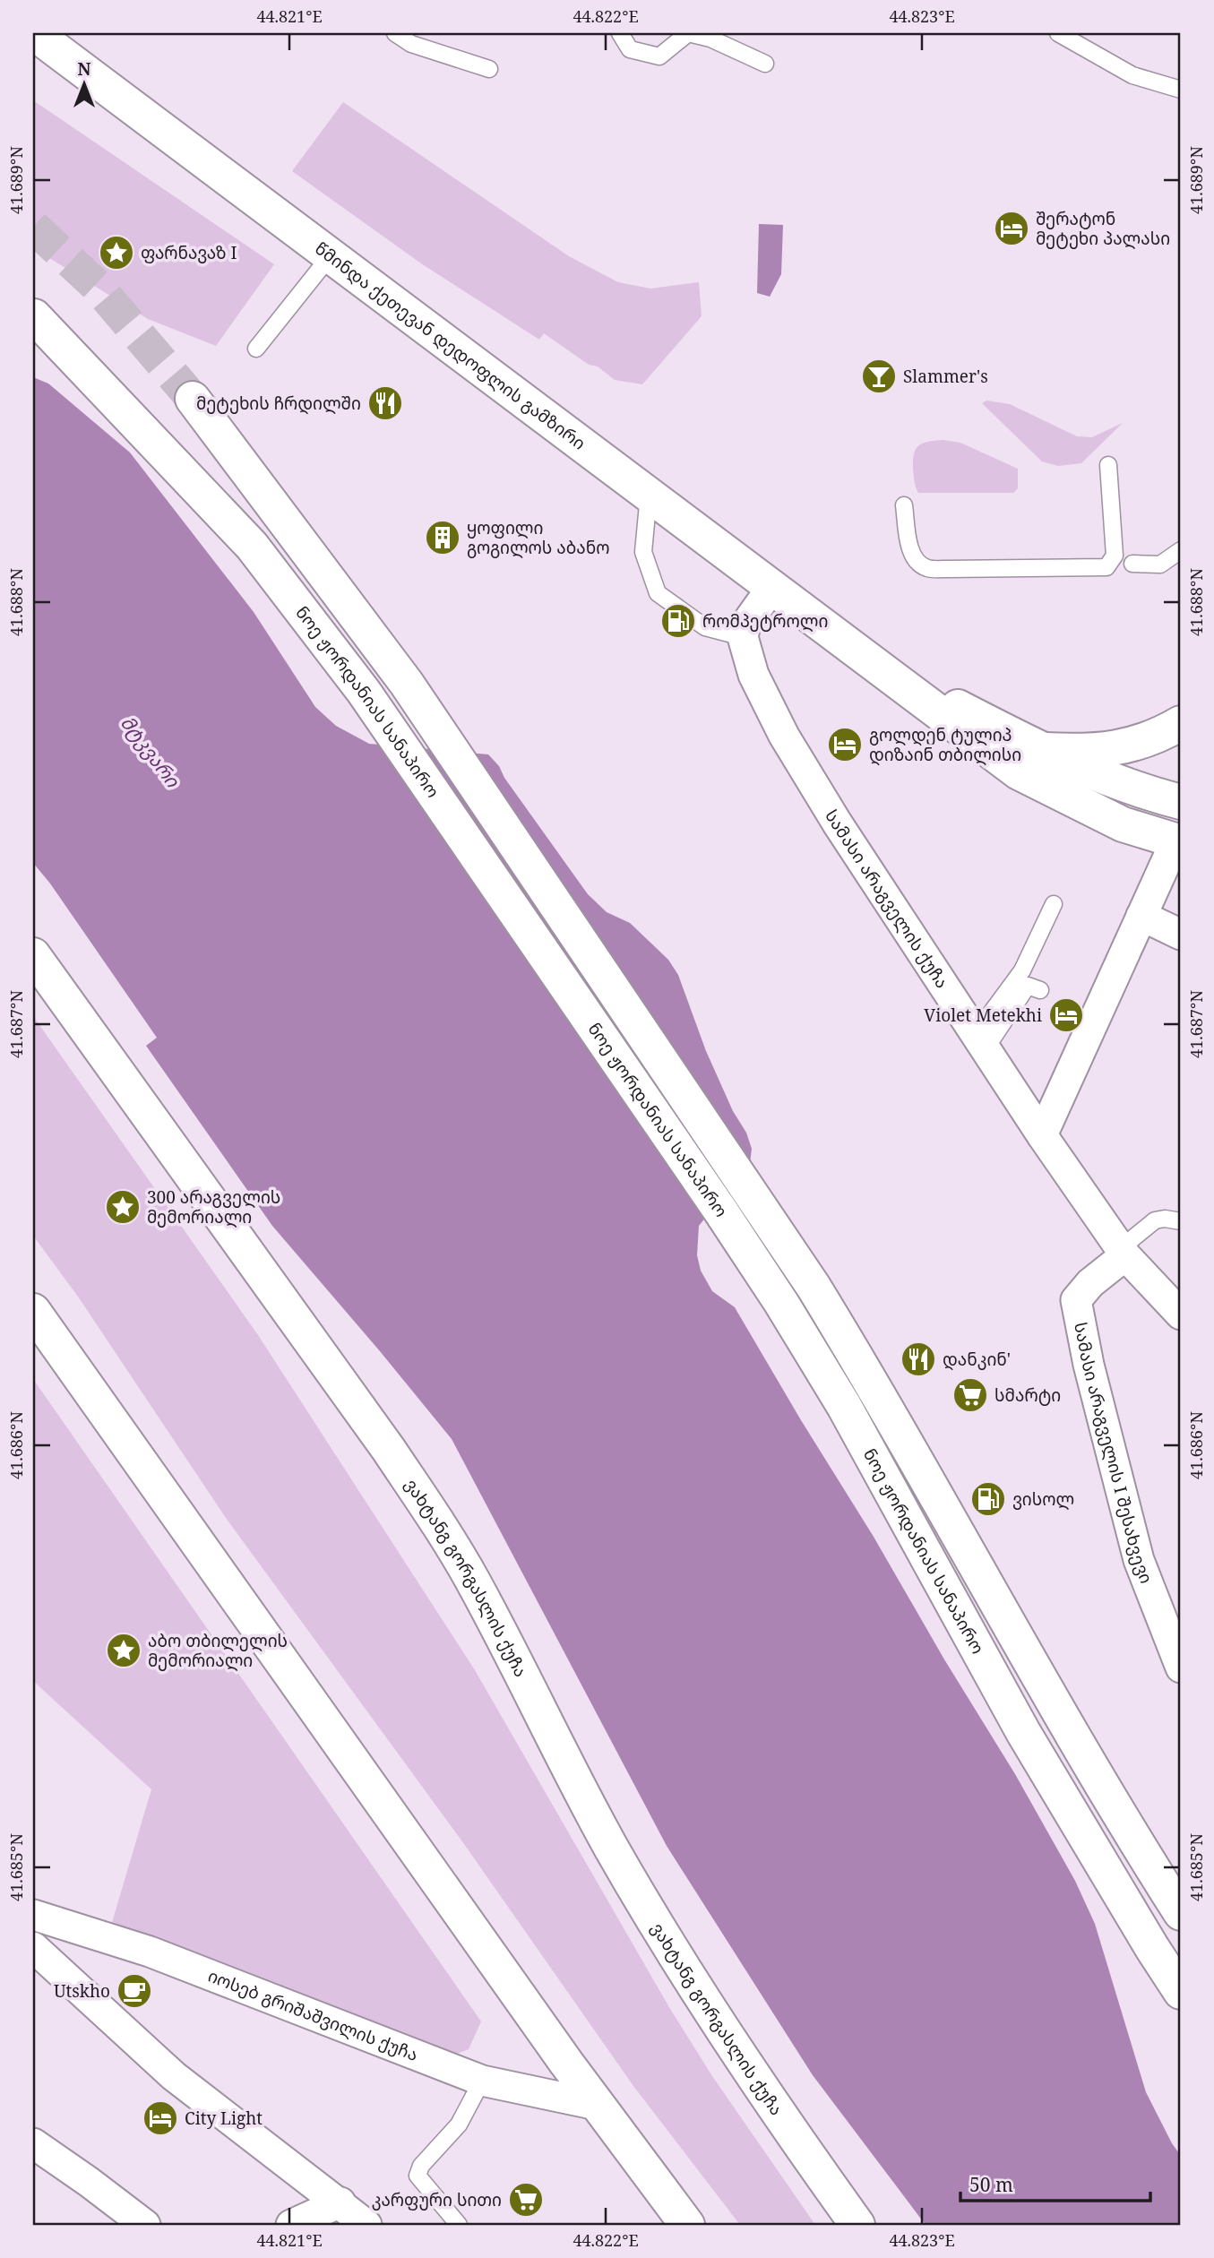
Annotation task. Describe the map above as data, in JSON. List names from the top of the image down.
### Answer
{
  "streets": {
    "main road": ["წმინდა ქეთევან დედოფლის გამზირი", "ნოე ჟორდანიას სანაპირო", "ვახტანგ გორგასლის ქუჩა"],
    "street": ["სამასი არაგველის ქუჩა", "სამასი არაგველის I შესახვევი", "იოსებ გრიშაშვილის ქუჩა"]
  },
  "crossings": [
    ["სამასი არაგველის ქუჩა", "სამასი არაგველის I შესახვევი"]
  ],
  "water": ["მტკვარი"],
  "places": {
    "hotel": [
      "შერატონ მეტეხი პალასი",
      "გოლდენ ტულიპ დიზაინ თბილისი",
      "Violet Metekhi",
      "City Light"
    ],
    "place": ["ფარნავაზ I", "300 არაგველის მემორიალი", "აბო თბილელის მემორიალი"],
    "bar": ["Slammer's"],
    "restaurant": ["მეტეხის ჩრდილში", "დანკინ'"],
    "building": ["ყოფილი გოგილოს აბანო"],
    "fuel station": ["რომპეტროლი", "ვისოლ"],
    "supermarket": ["სმარტი", "კარფური სითი"],
    "cafe": ["Utskho"]
  },
  "scale_bar": "50 m",
  "north": "top",
  "coordinates": [
    "44.821°E",
    "44.822°E",
    "44.823°E",
    "41.689°N",
    "41.688°N",
    "41.687°N",
    "41.686°N",
    "41.685°N"
  ]
}
